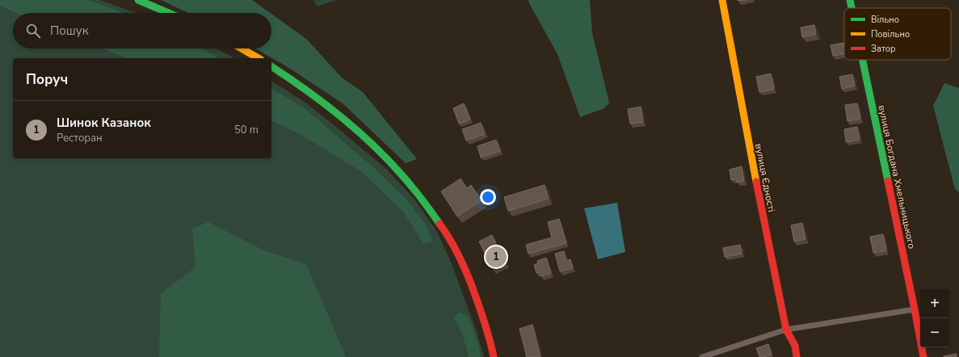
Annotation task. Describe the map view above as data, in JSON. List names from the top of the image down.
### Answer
{
  "streets": {
    "street": ["вулиця Богдана Хмельницького", "вулиця Єдності"]
  },
  "legend": ["Вільно", "Повільно", "Затор"],
  "page": {
    "search": "Пошук",
    "heading": "Поруч",
    "list": [
      {
        "mark": "1",
        "name": "Шинок Казанок",
        "note": "Ресторан",
        "value": "50 m"
      }
    ],
    "pins": "1",
    "map_buttons": ["+", "−"]
  }
}
